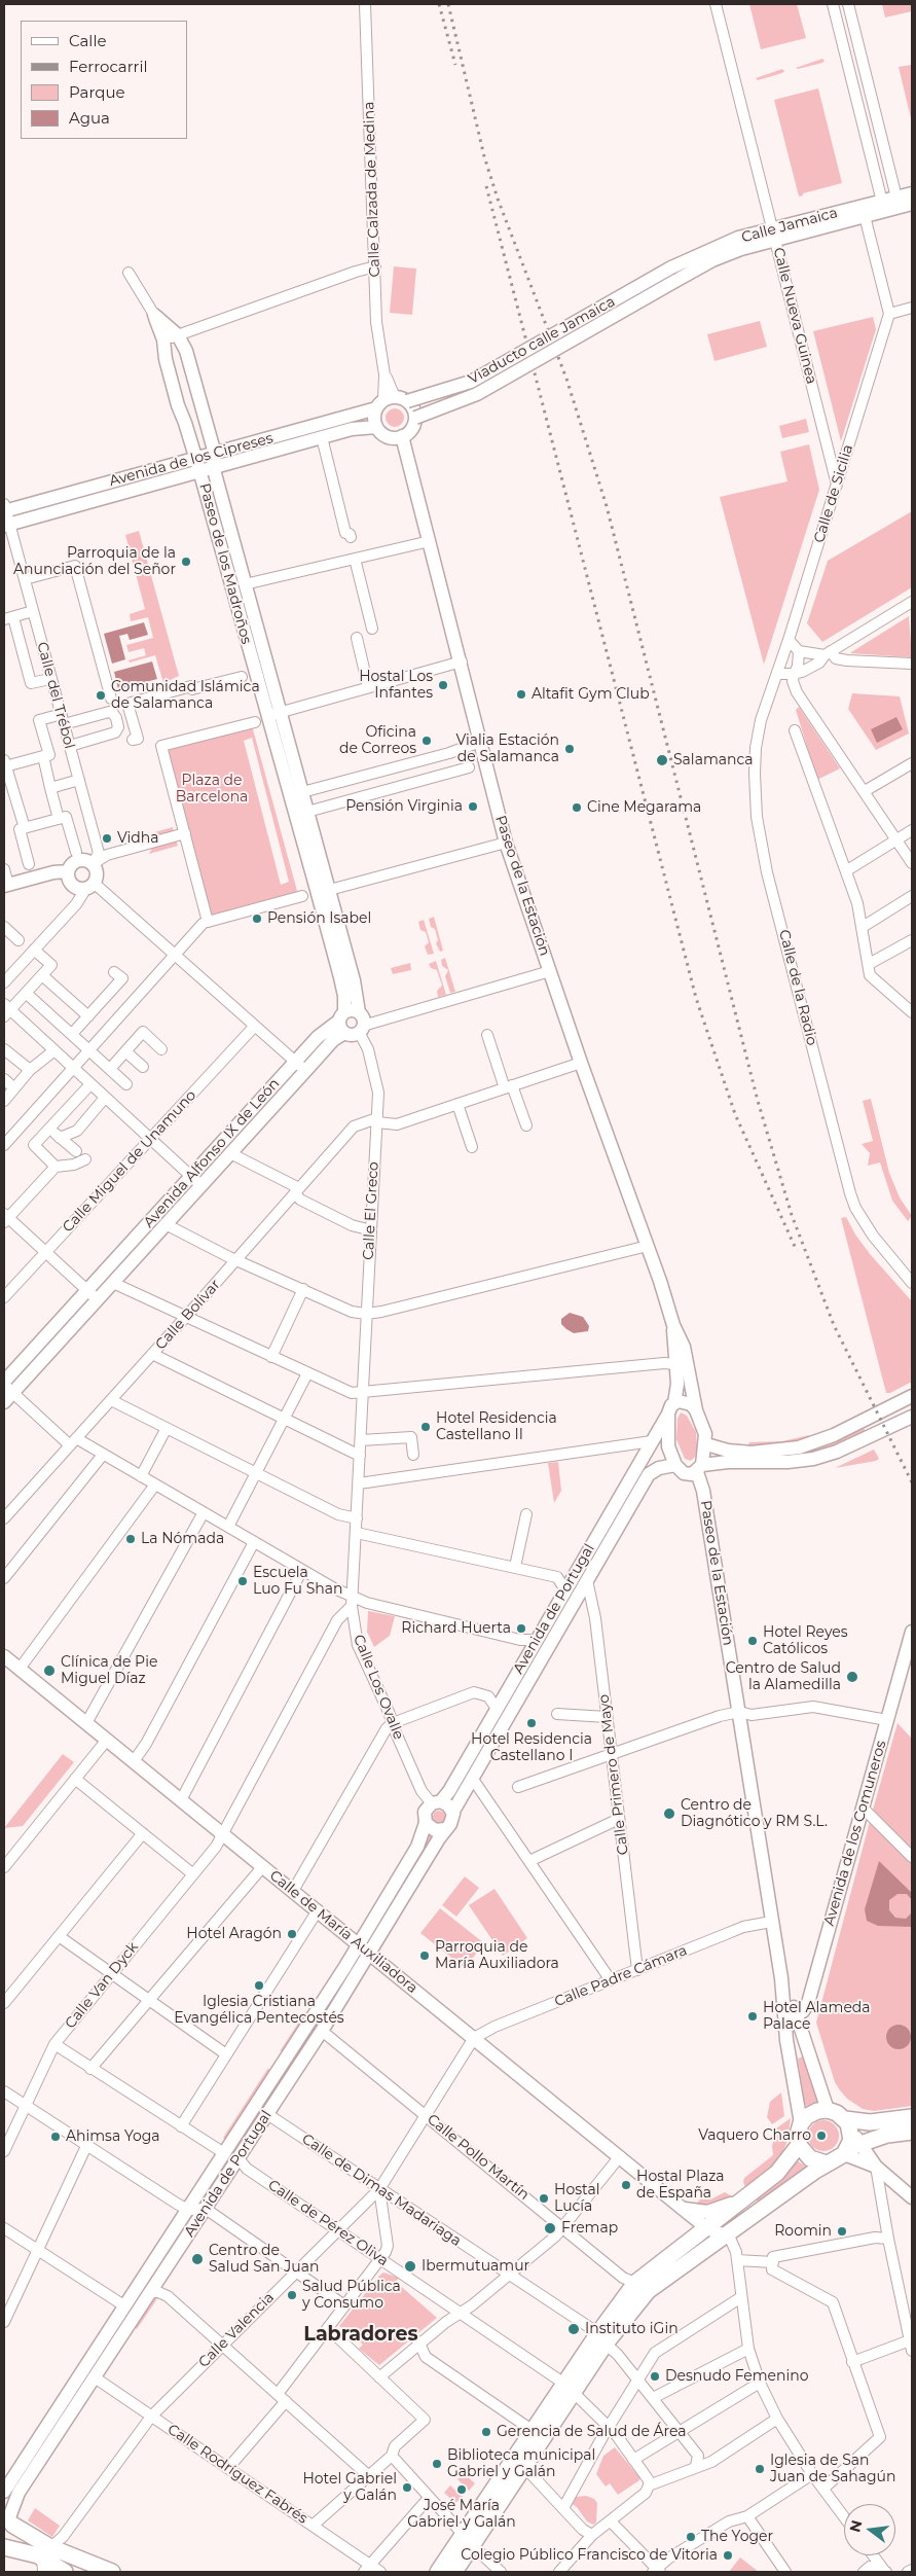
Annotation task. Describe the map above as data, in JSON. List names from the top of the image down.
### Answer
{
  "streets": {
    "main road": [
      "Calle Jamaica",
      "Viaducto calle Jamaica",
      "Avenida de los Cipreses",
      "Paseo de los Madroños",
      "Paseo de la Estación",
      "Avenida Alfonso IX de León",
      "Avenida de Portugal",
      "Avenida de los Comuneros",
      "Calle de María Auxiliadora"
    ],
    "street": [
      "Calle Calzada de Medina",
      "Calle Nueva Guinea",
      "Calle de Sicilia",
      "Calle del Trébol",
      "Calle de la Radio",
      "Calle Miguel de Unamuno",
      "Calle El Greco",
      "Calle Bolívar",
      "Calle Los Ovalle",
      "Calle Primero de Mayo",
      "Calle Padre Cámara",
      "Calle Van Dyck",
      "Calle Pollo Martín",
      "Calle de Dimas Madariaga",
      "Calle de Pérez Oliva",
      "Calle Valencia",
      "Calle Rodríguez Fabrés"
    ]
  },
  "crossings": [
    ["Calle Calzada de Medina", "Viaducto calle Jamaica"],
    ["Calle Calzada de Medina", "Avenida de los Cipreses"],
    ["Calle Calzada de Medina", "Paseo de la Estación"],
    ["Calle Jamaica", "Calle Nueva Guinea"],
    ["Calle Jamaica", "Viaducto calle Jamaica"],
    ["Calle Nueva Guinea", "Calle de Sicilia"],
    ["Viaducto calle Jamaica", "Avenida de los Cipreses"],
    ["Viaducto calle Jamaica", "Paseo de la Estación"],
    ["Avenida de los Cipreses", "Paseo de los Madroños"],
    ["Avenida de los Cipreses", "Calle del Trébol"],
    ["Avenida de los Cipreses", "Paseo de la Estación"],
    ["Calle de Sicilia", "Calle de la Radio"],
    ["Paseo de la Estación", "Avenida de Portugal"],
    ["Paseo de la Estación", "Avenida de los Comuneros"],
    ["Paseo de la Estación", "Calle Padre Cámara"],
    ["Avenida Alfonso IX de León", "Calle El Greco"],
    ["Calle El Greco", "Calle Bolívar"],
    ["Calle El Greco", "Calle Los Ovalle"],
    ["Avenida de Portugal", "Calle Los Ovalle"],
    ["Avenida de Portugal", "Calle Primero de Mayo"],
    ["Avenida de Portugal", "Calle de María Auxiliadora"],
    ["Avenida de Portugal", "Calle Pollo Martín"],
    ["Avenida de Portugal", "Calle de Dimas Madariaga"],
    ["Avenida de Portugal", "Calle de Pérez Oliva"],
    ["Avenida de Portugal", "Calle Rodríguez Fabrés"],
    ["Calle Los Ovalle", "Calle Van Dyck"],
    ["Calle Primero de Mayo", "Calle Padre Cámara"],
    ["Calle de María Auxiliadora", "Calle Padre Cámara"],
    ["Calle de María Auxiliadora", "Calle Van Dyck"],
    ["Calle de María Auxiliadora", "Calle Valencia"],
    ["Calle Padre Cámara", "Calle Valencia"],
    ["Calle Pollo Martín", "Calle Valencia"],
    ["Calle de Dimas Madariaga", "Calle Valencia"],
    ["Calle de Pérez Oliva", "Calle Valencia"],
    ["Calle Valencia", "Calle Rodríguez Fabrés"]
  ],
  "districts": ["Labradores"],
  "parks": ["Plaza de Barcelona"],
  "places": [
    "Parroquia de la Anunciación del Señor",
    "Hostal Los Infantes",
    "Altafit Gym Club",
    "Comunidad Islámica de Salamanca",
    "Oficina de Correos",
    "Vialia Estación de Salamanca",
    "Salamanca",
    "Pensión Virginia",
    "Cine Megarama",
    "Vidha",
    "Pensión Isabel",
    "Hotel Residencia Castellano II",
    "La Nómada",
    "Escuela Luo Fu Shan",
    "Richard Huerta",
    "Hotel Reyes Católicos",
    "Clínica de Pie Miguel Díaz",
    "Centro de Salud la Alamedilla",
    "Hotel Residencia Castellano I",
    "Centro de Diagnótico y RM S.L.",
    "Hotel Aragón",
    "Parroquia de María Auxiliadora",
    "Iglesia Cristiana Evangélica Pentecostés",
    "Hotel Alameda Palace",
    "Vaquero Charro",
    "Ahimsa Yoga",
    "Hostal Plaza de España",
    "Hostal Lucía",
    "Fremap",
    "Roomin",
    "Centro de Salud San Juan",
    "Ibermutuamur",
    "Salud Pública y Consumo",
    "Instituto iGin",
    "Desnudo Femenino",
    "Gerencia de Salud de Área",
    "Biblioteca municipal Gabriel y Galán",
    "Iglesia de San Juan de Sahagún",
    "Hotel Gabriel y Galán",
    "José María Gabriel y Galán",
    "The Yoger",
    "Colegio Público Francisco de Vitoria"
  ],
  "legend": [
    "Calle",
    "Ferrocarril",
    "Parque",
    "Agua"
  ],
  "north": "left"
}
